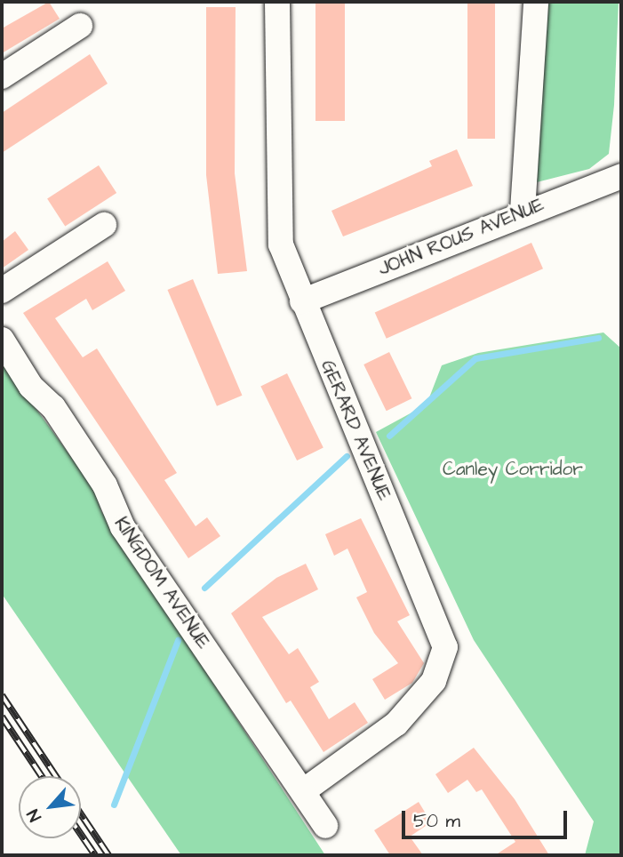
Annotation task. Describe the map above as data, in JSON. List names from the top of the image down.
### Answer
{
  "streets": {
    "street": ["JOHN ROUS AVENUE", "GERARD AVENUE", "KINGDOM AVENUE"]
  },
  "crossings": [
    ["JOHN ROUS AVENUE", "GERARD AVENUE"],
    ["GERARD AVENUE", "KINGDOM AVENUE"]
  ],
  "parks": ["Canley Corridor"],
  "scale_bar": "50 m",
  "north": "bottom left"
}
